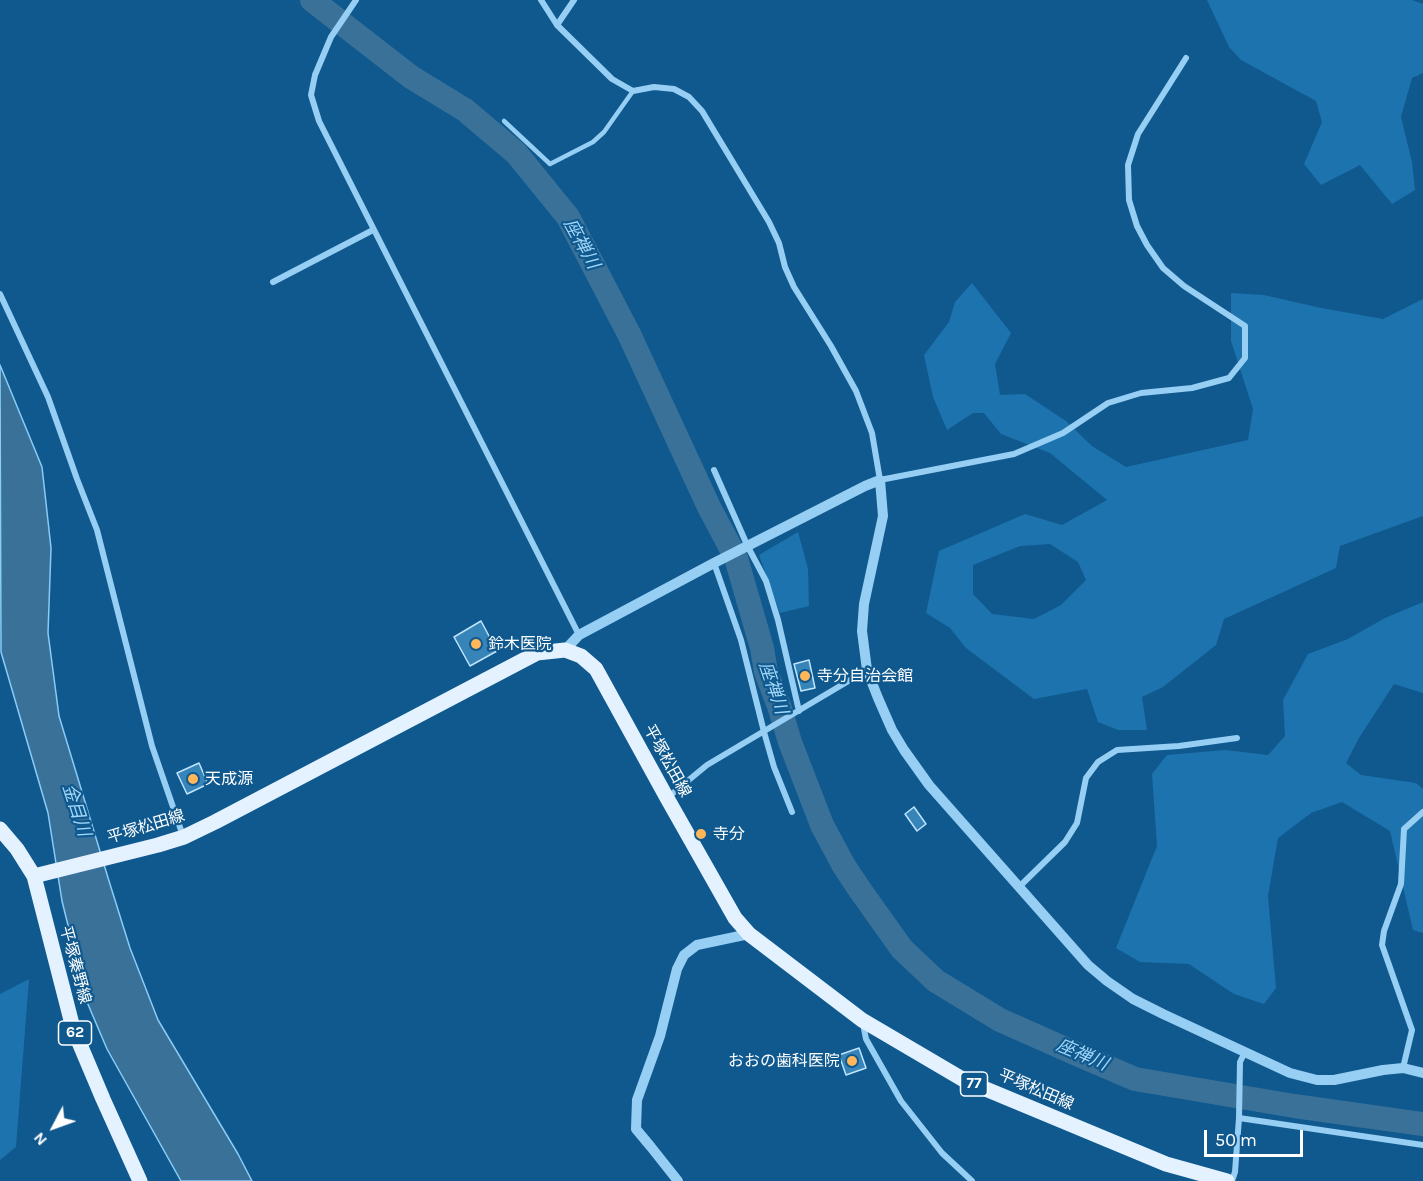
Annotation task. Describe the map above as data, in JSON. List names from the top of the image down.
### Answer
{
  "streets": {
    "main road": [
      "平塚松田線",
      "平塚秦野線",
      "62",
      "77"
    ]
  },
  "crossings": [
    ["平塚松田線", "平塚秦野線"]
  ],
  "water": ["座禅川", "金目川"],
  "places": [
    "鈴木医院",
    "寺分自治会館",
    "天成源",
    "寺分",
    "おおの歯科医院"
  ],
  "scale_bar": "50 m",
  "north": "bottom left"
}
